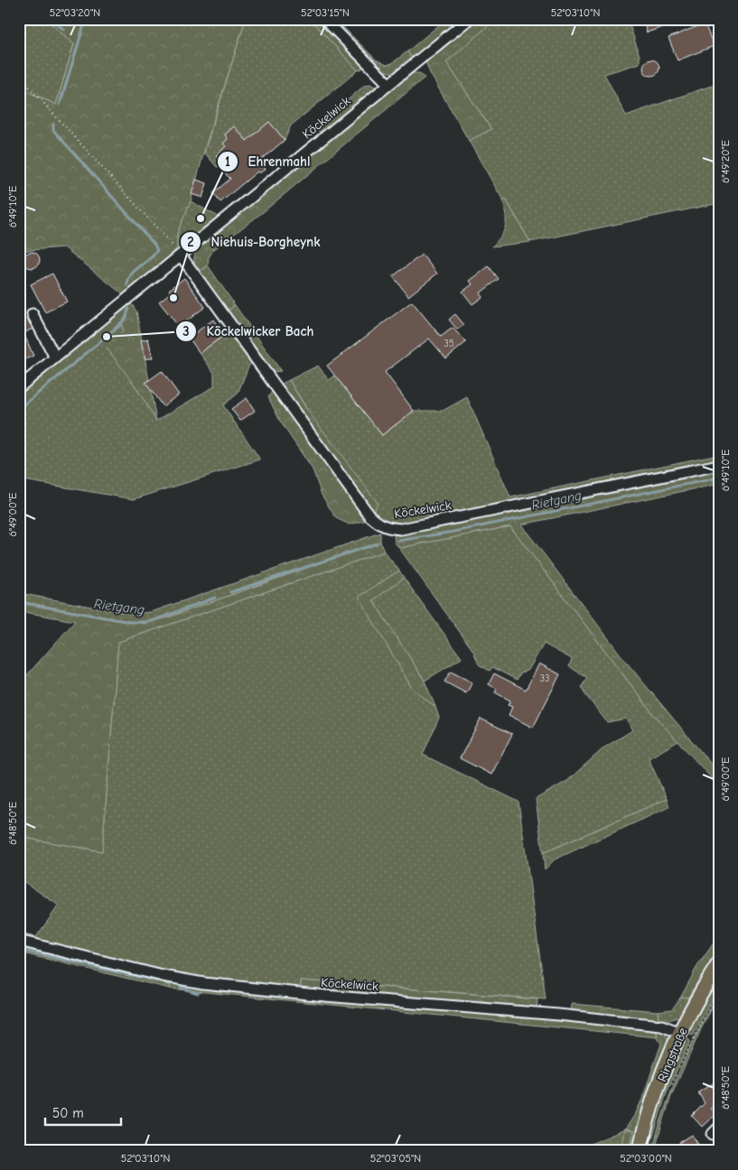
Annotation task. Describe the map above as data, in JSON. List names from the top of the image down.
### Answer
{
  "streets": {
    "main road": ["Ringstraße"],
    "street": ["Köckelwick"]
  },
  "crossings": [
    ["Köckelwick", "Ringstraße"]
  ],
  "water": ["Rietgang"],
  "places": ["Ehrenmahl", "Niehuis-Borgheynk", "Köckelwicker Bach"],
  "house_numbers": ["35", "33"],
  "scale_bar": "50 m",
  "coordinates": [
    "52°03'20\"N",
    "52°03'15\"N",
    "52°03'10\"N",
    "6°49'20\"E",
    "6°49'10\"E",
    "6°49'00\"E",
    "6°48'50\"E",
    "52°03'05\"N",
    "52°03'00\"N"
  ]
}
